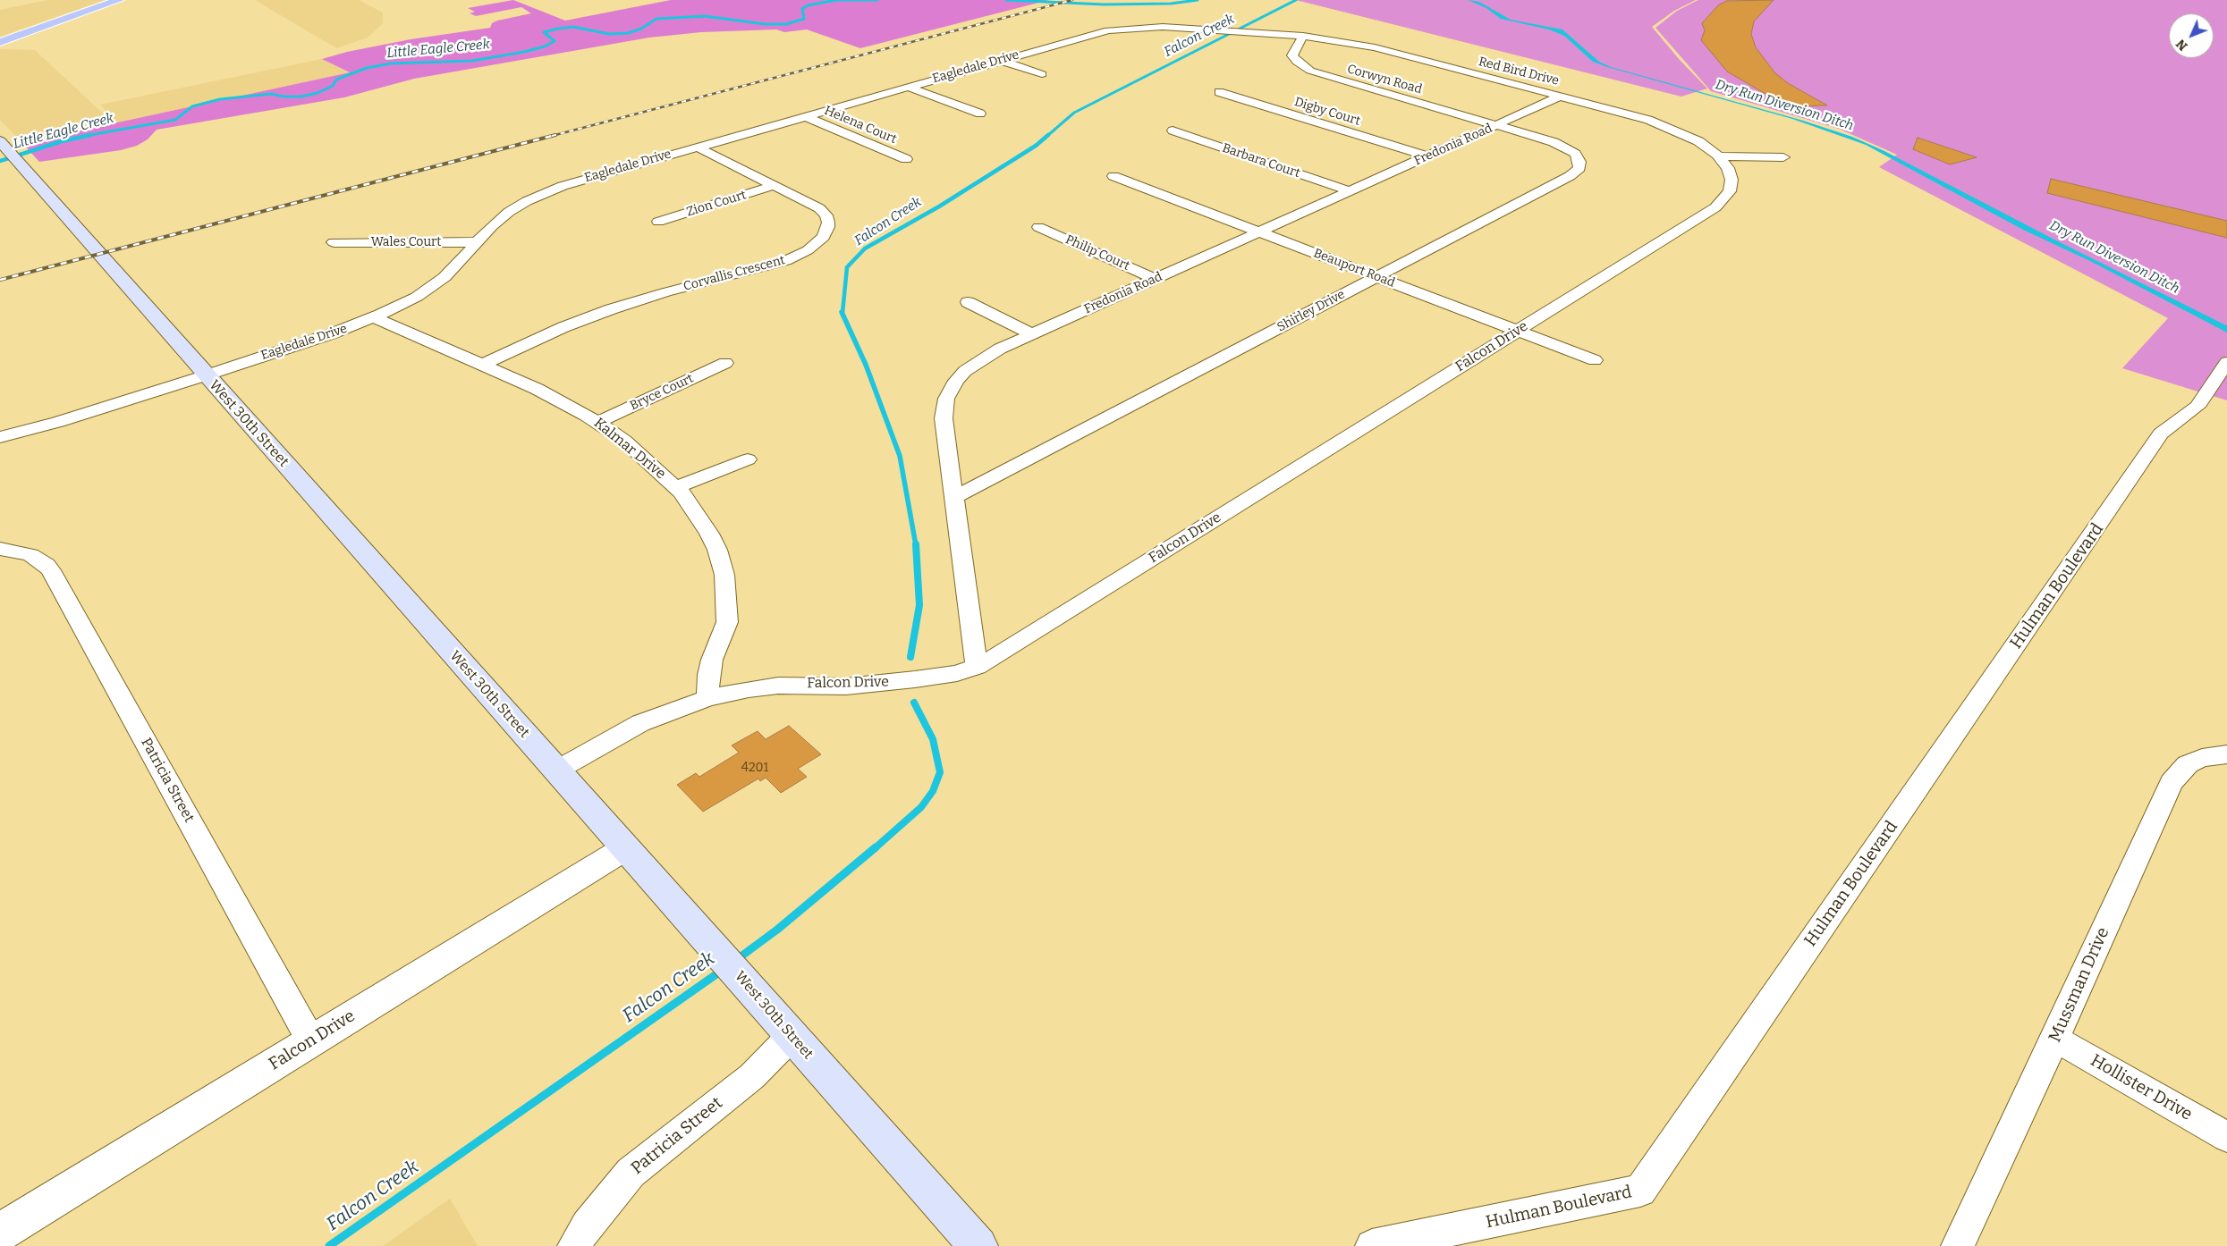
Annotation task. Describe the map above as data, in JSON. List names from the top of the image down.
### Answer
{
  "streets": {
    "main road": ["West 30th Street"],
    "street": [
      "Eagledale Drive",
      "Red Bird Drive",
      "Corwyn Road",
      "Digby Court",
      "Helena Court",
      "Fredonia Road",
      "Barbara Court",
      "Zion Court",
      "Wales Court",
      "Philip Court",
      "Beauport Road",
      "Corvallis Crescent",
      "Shirley Drive",
      "Falcon Drive",
      "Bryce Court",
      "Kalmar Drive",
      "Hulman Boulevard",
      "Patricia Street",
      "Mussman Drive",
      "Hollister Drive"
    ]
  },
  "crossings": [
    ["Eagledale Drive", "Red Bird Drive"],
    ["Eagledale Drive", "Corwyn Road"],
    ["Eagledale Drive", "Helena Court"],
    ["Eagledale Drive", "Wales Court"],
    ["Eagledale Drive", "Corvallis Crescent"],
    ["Eagledale Drive", "West 30th Street"],
    ["Eagledale Drive", "Kalmar Drive"],
    ["Red Bird Drive", "Corwyn Road"],
    ["Red Bird Drive", "Fredonia Road"],
    ["Red Bird Drive", "Falcon Drive"],
    ["Corwyn Road", "Fredonia Road"],
    ["Corwyn Road", "Shirley Drive"],
    ["Digby Court", "Fredonia Road"],
    ["Fredonia Road", "Barbara Court"],
    ["Fredonia Road", "Philip Court"],
    ["Fredonia Road", "Beauport Road"],
    ["Fredonia Road", "Shirley Drive"],
    ["Fredonia Road", "Falcon Drive"],
    ["Zion Court", "Corvallis Crescent"],
    ["Beauport Road", "Shirley Drive"],
    ["Beauport Road", "Falcon Drive"],
    ["Corvallis Crescent", "Kalmar Drive"],
    ["Falcon Drive", "West 30th Street"],
    ["Falcon Drive", "Kalmar Drive"],
    ["Falcon Drive", "Patricia Street"],
    ["Bryce Court", "Kalmar Drive"],
    ["West 30th Street", "Patricia Street"],
    ["Mussman Drive", "Hollister Drive"]
  ],
  "water": ["Falcon Creek", "Little Eagle Creek", "Dry Run Diversion Ditch"],
  "house_numbers": ["4201"],
  "north": "bottom left"
}
